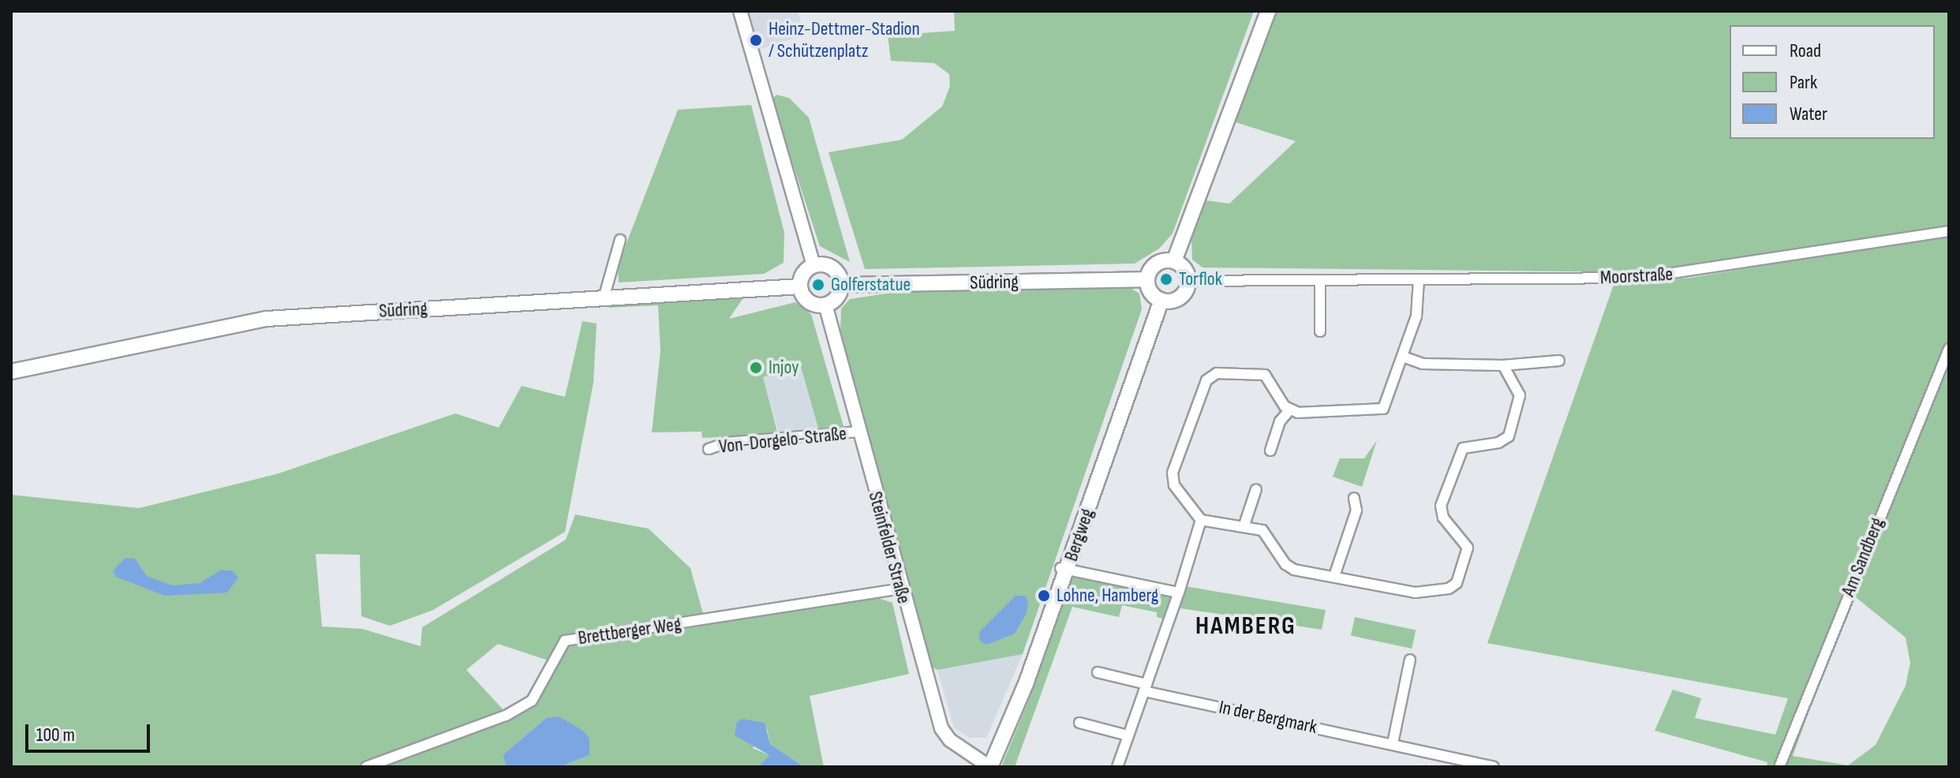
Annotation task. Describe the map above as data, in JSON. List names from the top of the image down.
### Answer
{
  "streets": {
    "main road": ["Südring", "Bergweg"],
    "street": [
      "Moorstraße",
      "Von-Dorgelo-Straße",
      "Steinfelder Straße",
      "Am Sandberg",
      "Brettberger Weg",
      "In der Bergmark"
    ]
  },
  "crossings": [
    ["Moorstraße", "Südring"],
    ["Moorstraße", "Bergweg"],
    ["Südring", "Bergweg"],
    ["Südring", "Steinfelder Straße"],
    ["Von-Dorgelo-Straße", "Steinfelder Straße"],
    ["Bergweg", "Steinfelder Straße"],
    ["Steinfelder Straße", "Brettberger Weg"]
  ],
  "districts": ["HAMBERG"],
  "places": [
    "Heinz-Dettmer-Stadion / Schützenplatz",
    "Torflok",
    "Golferstatue",
    "Injoy",
    "Lohne, Hamberg"
  ],
  "legend": ["Road", "Park", "Water"],
  "scale_bar": "100 m"
}
